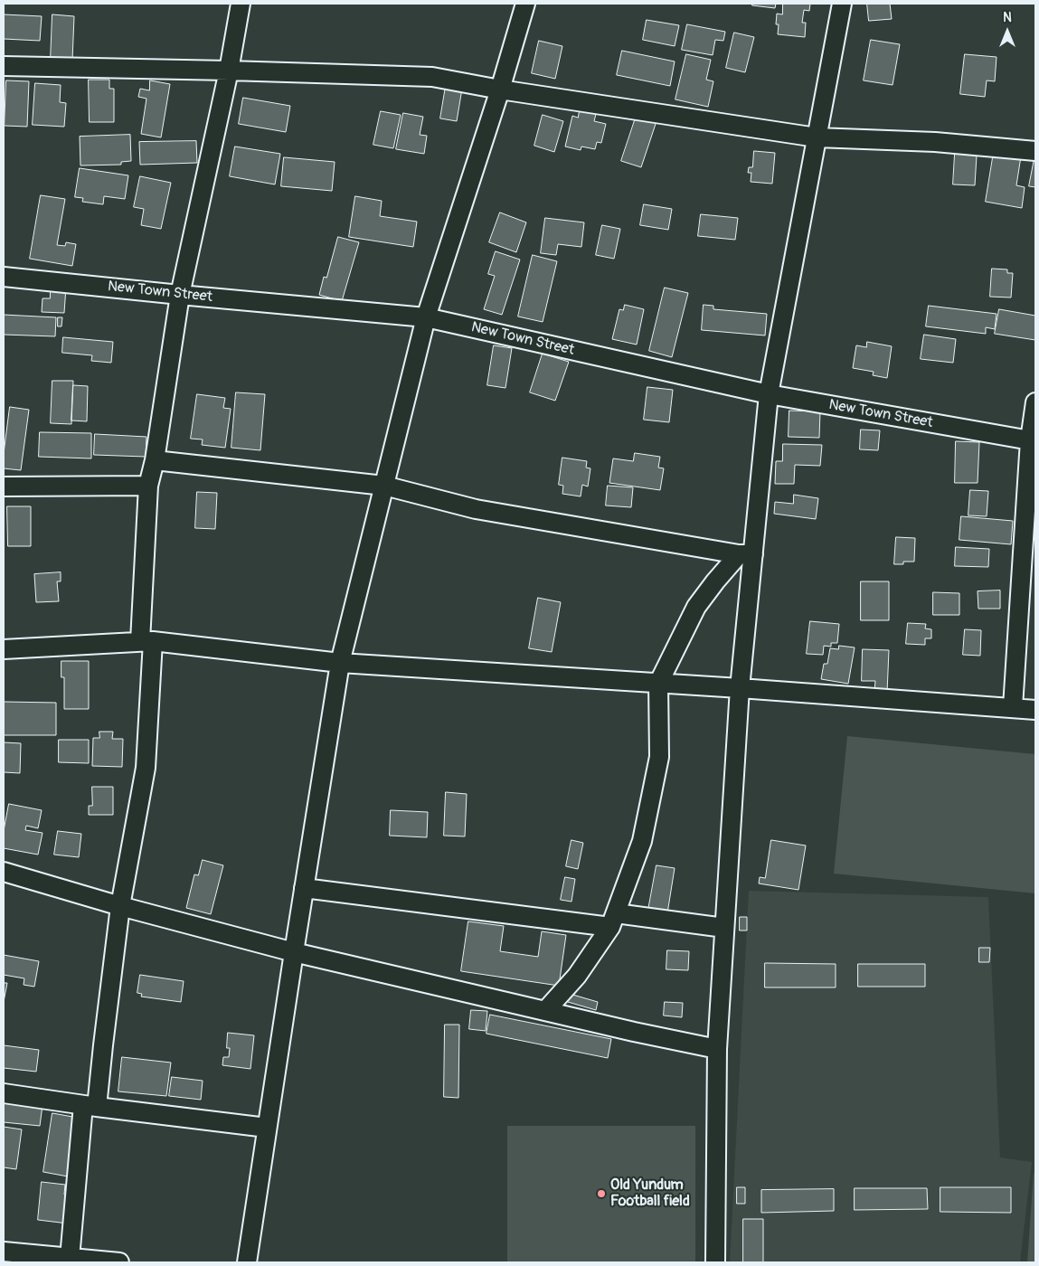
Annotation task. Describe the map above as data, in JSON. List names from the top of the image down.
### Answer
{
  "streets": {
    "street": ["New Town Street"]
  },
  "places": ["Old Yundum Football field"],
  "north": "top"
}
